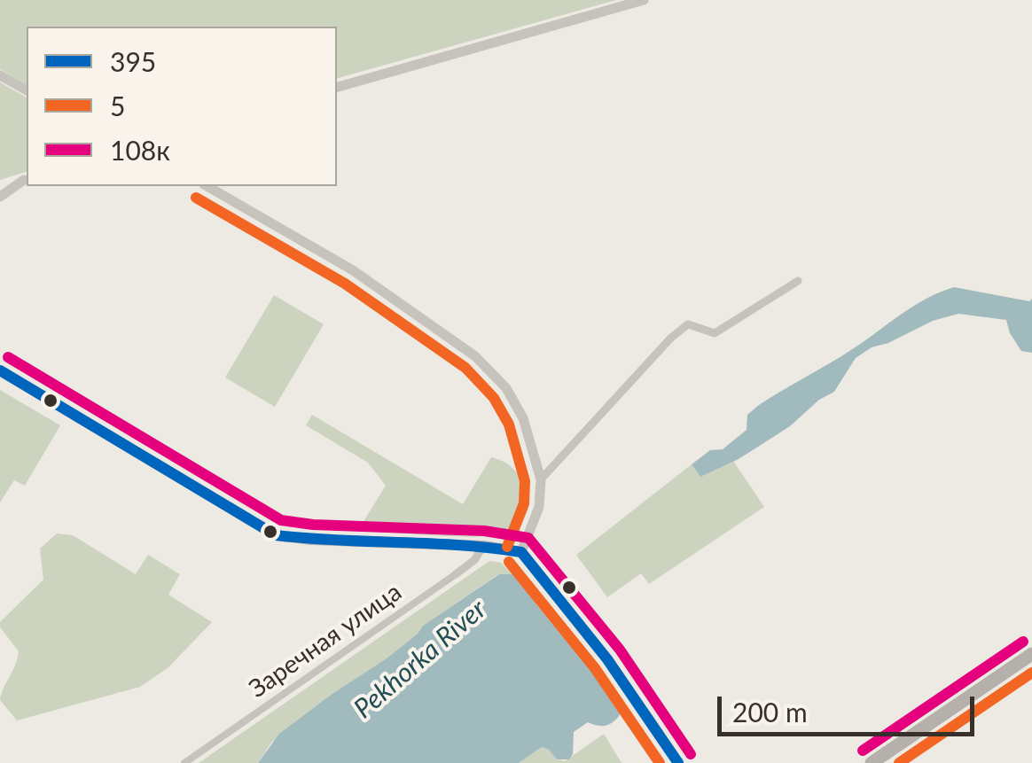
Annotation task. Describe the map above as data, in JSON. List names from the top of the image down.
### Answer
{
  "streets": {
    "street": ["Заречная улица"]
  },
  "water": ["Pekhorka River"],
  "lines": ["transit line 5", "transit line 108к", "transit line 395"],
  "legend": ["395", "5", "108к"],
  "scale_bar": "200 m"
}
